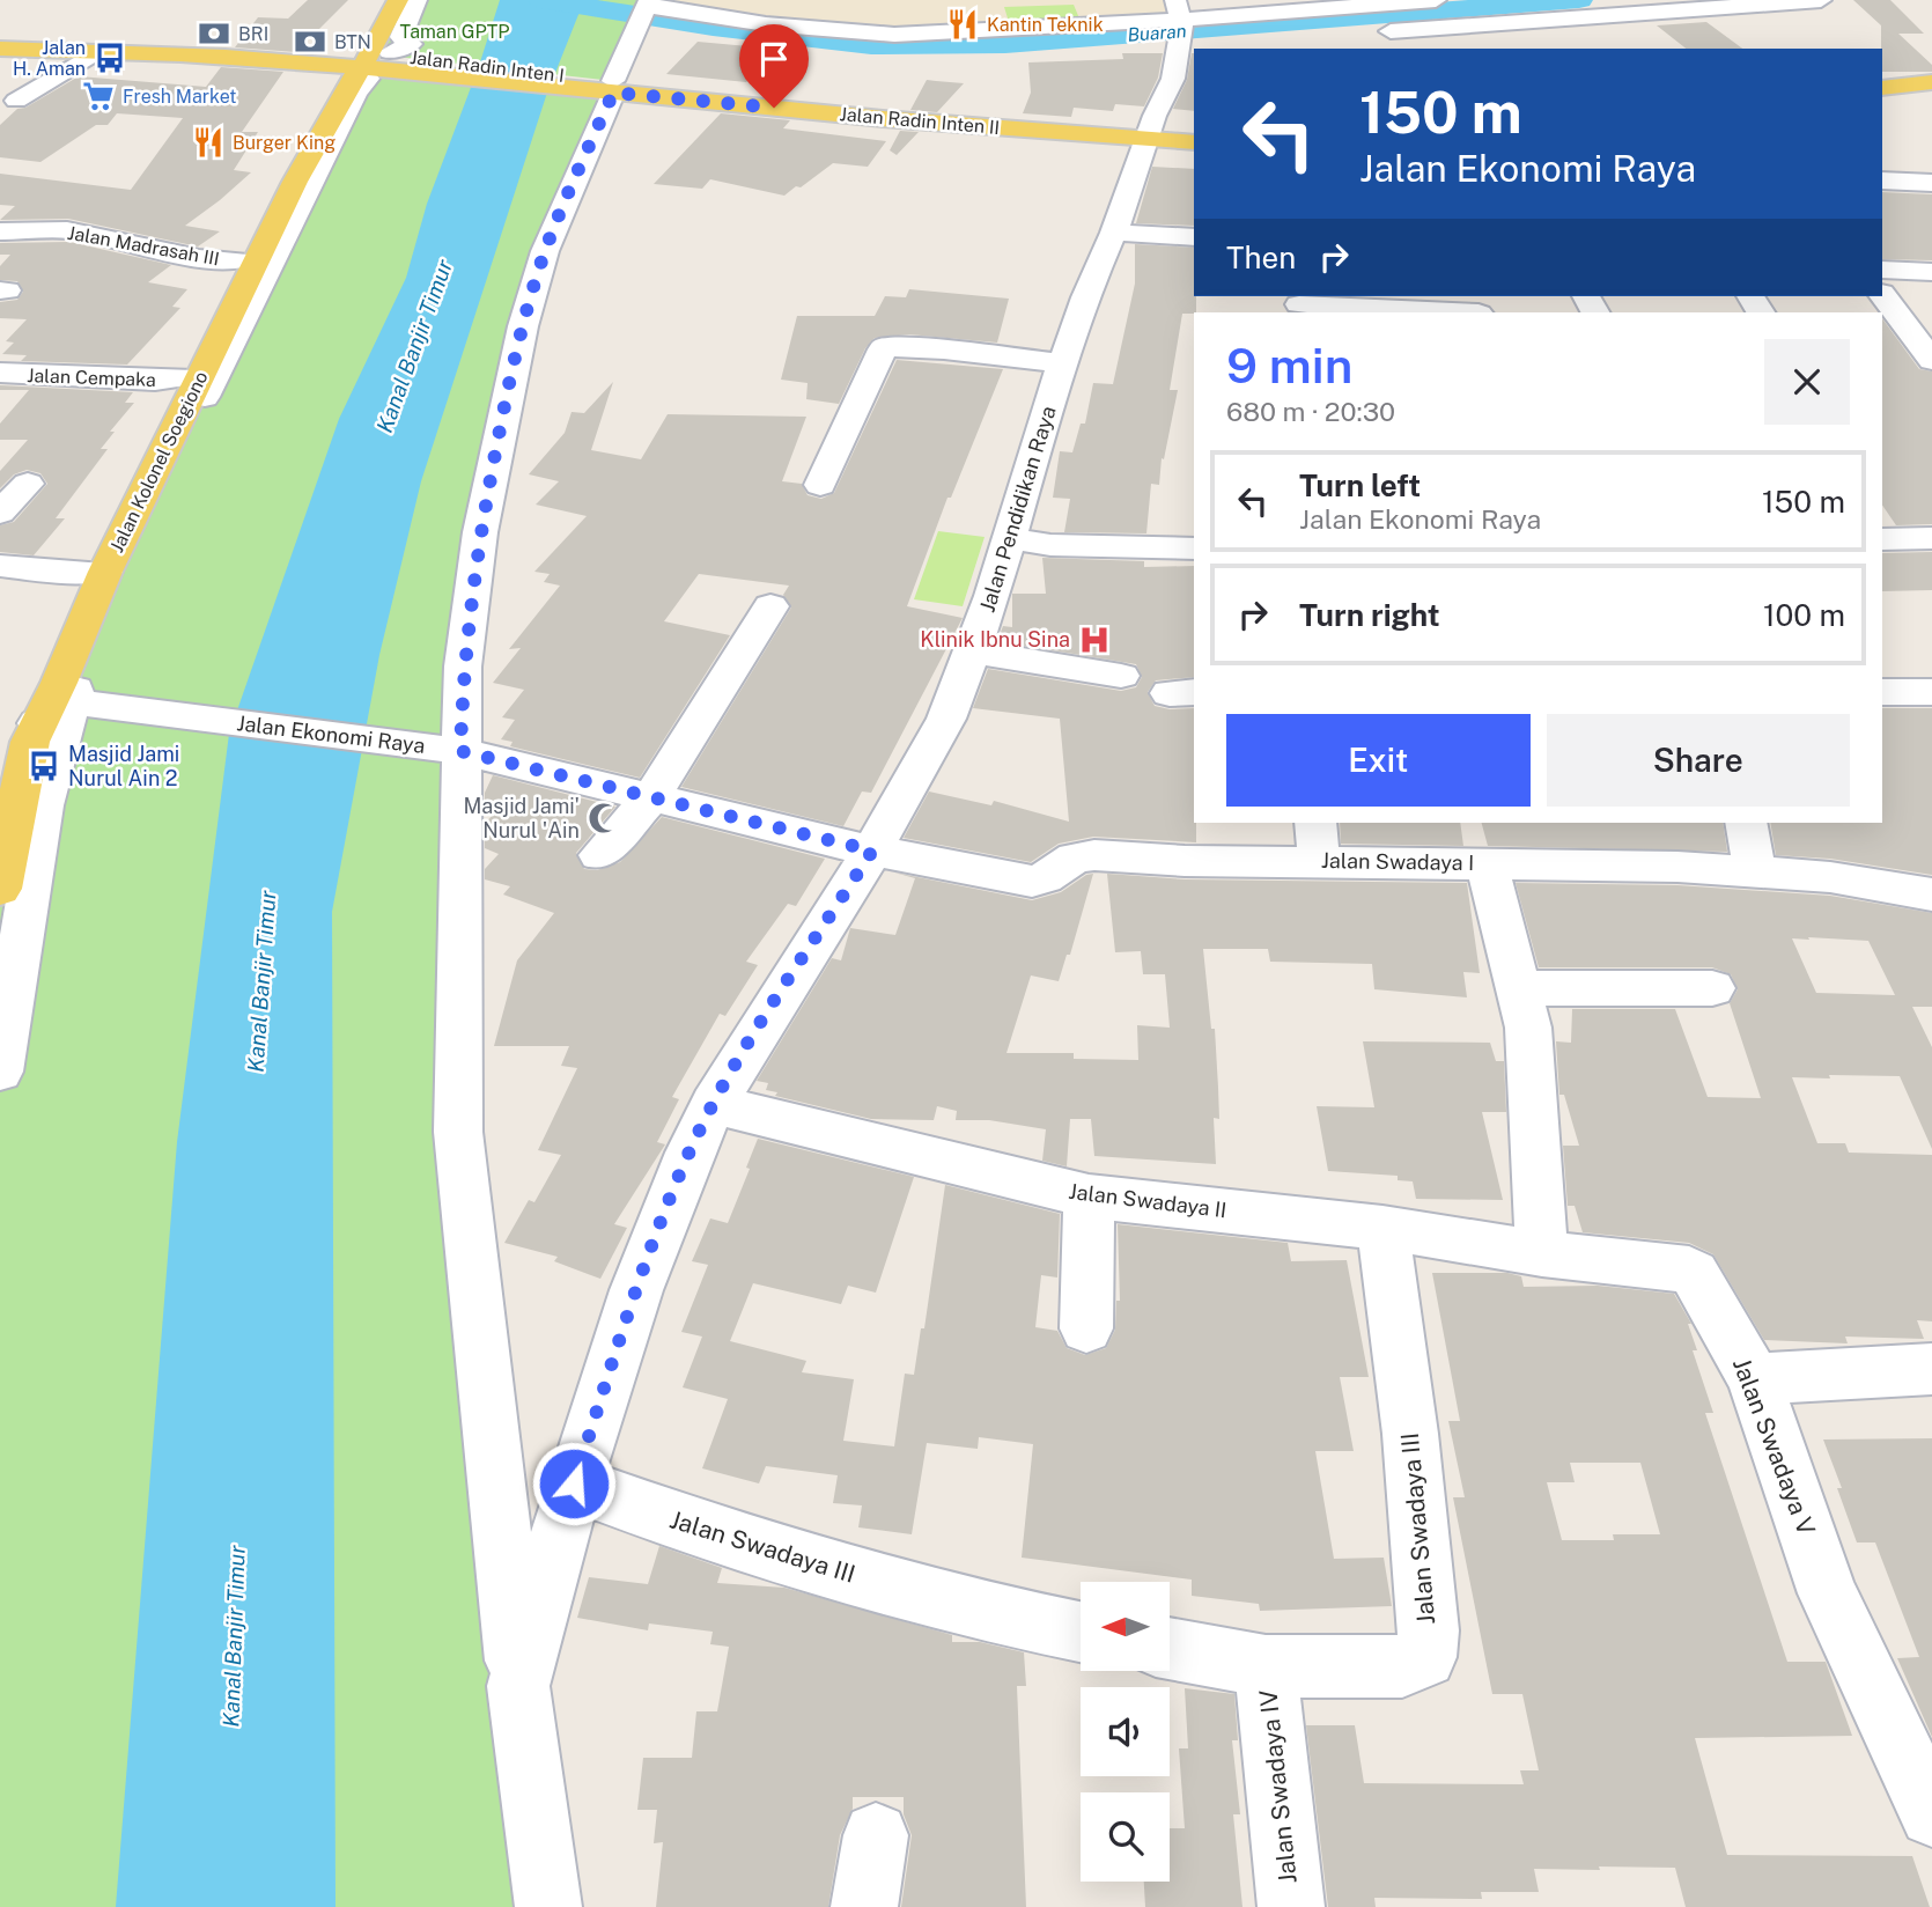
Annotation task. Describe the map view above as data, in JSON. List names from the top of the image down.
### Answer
{
  "streets": {
    "main road": ["Jalan Radin Inten I", "Jalan Radin Inten II", "Jalan Kolonel Soegiono"],
    "street": [
      "Jalan Madrasah III",
      "Jalan Cempaka",
      "Jalan Pendidikan Raya",
      "Jalan Ekonomi Raya",
      "Jalan Swadaya I",
      "Jalan Swadaya II",
      "Jalan Swadaya V",
      "Jalan Swadaya III",
      "Jalan Swadaya IV"
    ]
  },
  "crossings": [
    ["Jalan Radin Inten I", "Jalan Radin Inten II"],
    ["Jalan Radin Inten I", "Jalan Kolonel Soegiono"],
    ["Jalan Radin Inten II", "Jalan Pendidikan Raya"],
    ["Jalan Madrasah III", "Jalan Kolonel Soegiono"],
    ["Jalan Cempaka", "Jalan Kolonel Soegiono"],
    ["Jalan Kolonel Soegiono", "Jalan Ekonomi Raya"],
    ["Jalan Pendidikan Raya", "Jalan Ekonomi Raya"],
    ["Jalan Pendidikan Raya", "Jalan Swadaya I"],
    ["Jalan Pendidikan Raya", "Jalan Swadaya II"],
    ["Jalan Pendidikan Raya", "Jalan Swadaya III"],
    ["Jalan Ekonomi Raya", "Jalan Swadaya I"],
    ["Jalan Swadaya II", "Jalan Swadaya V"],
    ["Jalan Swadaya II", "Jalan Swadaya III"],
    ["Jalan Swadaya III", "Jalan Swadaya IV"]
  ],
  "water": ["Buaran", "Kanal Banjir Timur"],
  "parks": ["Taman GPTP"],
  "places": {
    "restaurant": ["Kantin Teknik", "Burger King"],
    "bank": ["BRI", "BTN"],
    "bus stop": ["Jalan H. Aman", "Masjid Jami Nurul Ain 2"],
    "supermarket": ["Fresh Market"],
    "hospital": ["Klinik Ibnu Sina"],
    "mosque": ["Masjid Jami' Nurul 'Ain"]
  },
  "north": "left",
  "page": {
    "turn": ["150 m", "Jalan Ekonomi Raya"],
    "then": "Then",
    "heading": ["9 min", "680 m · 20:30"],
    "list": [
      {
        "name": "Turn left",
        "note": "Jalan Ekonomi Raya",
        "value": "150 m"
      },
      {
        "name": "Turn right",
        "value": "100 m"
      }
    ],
    "buttons": ["Exit", "Share"]
  }
}
